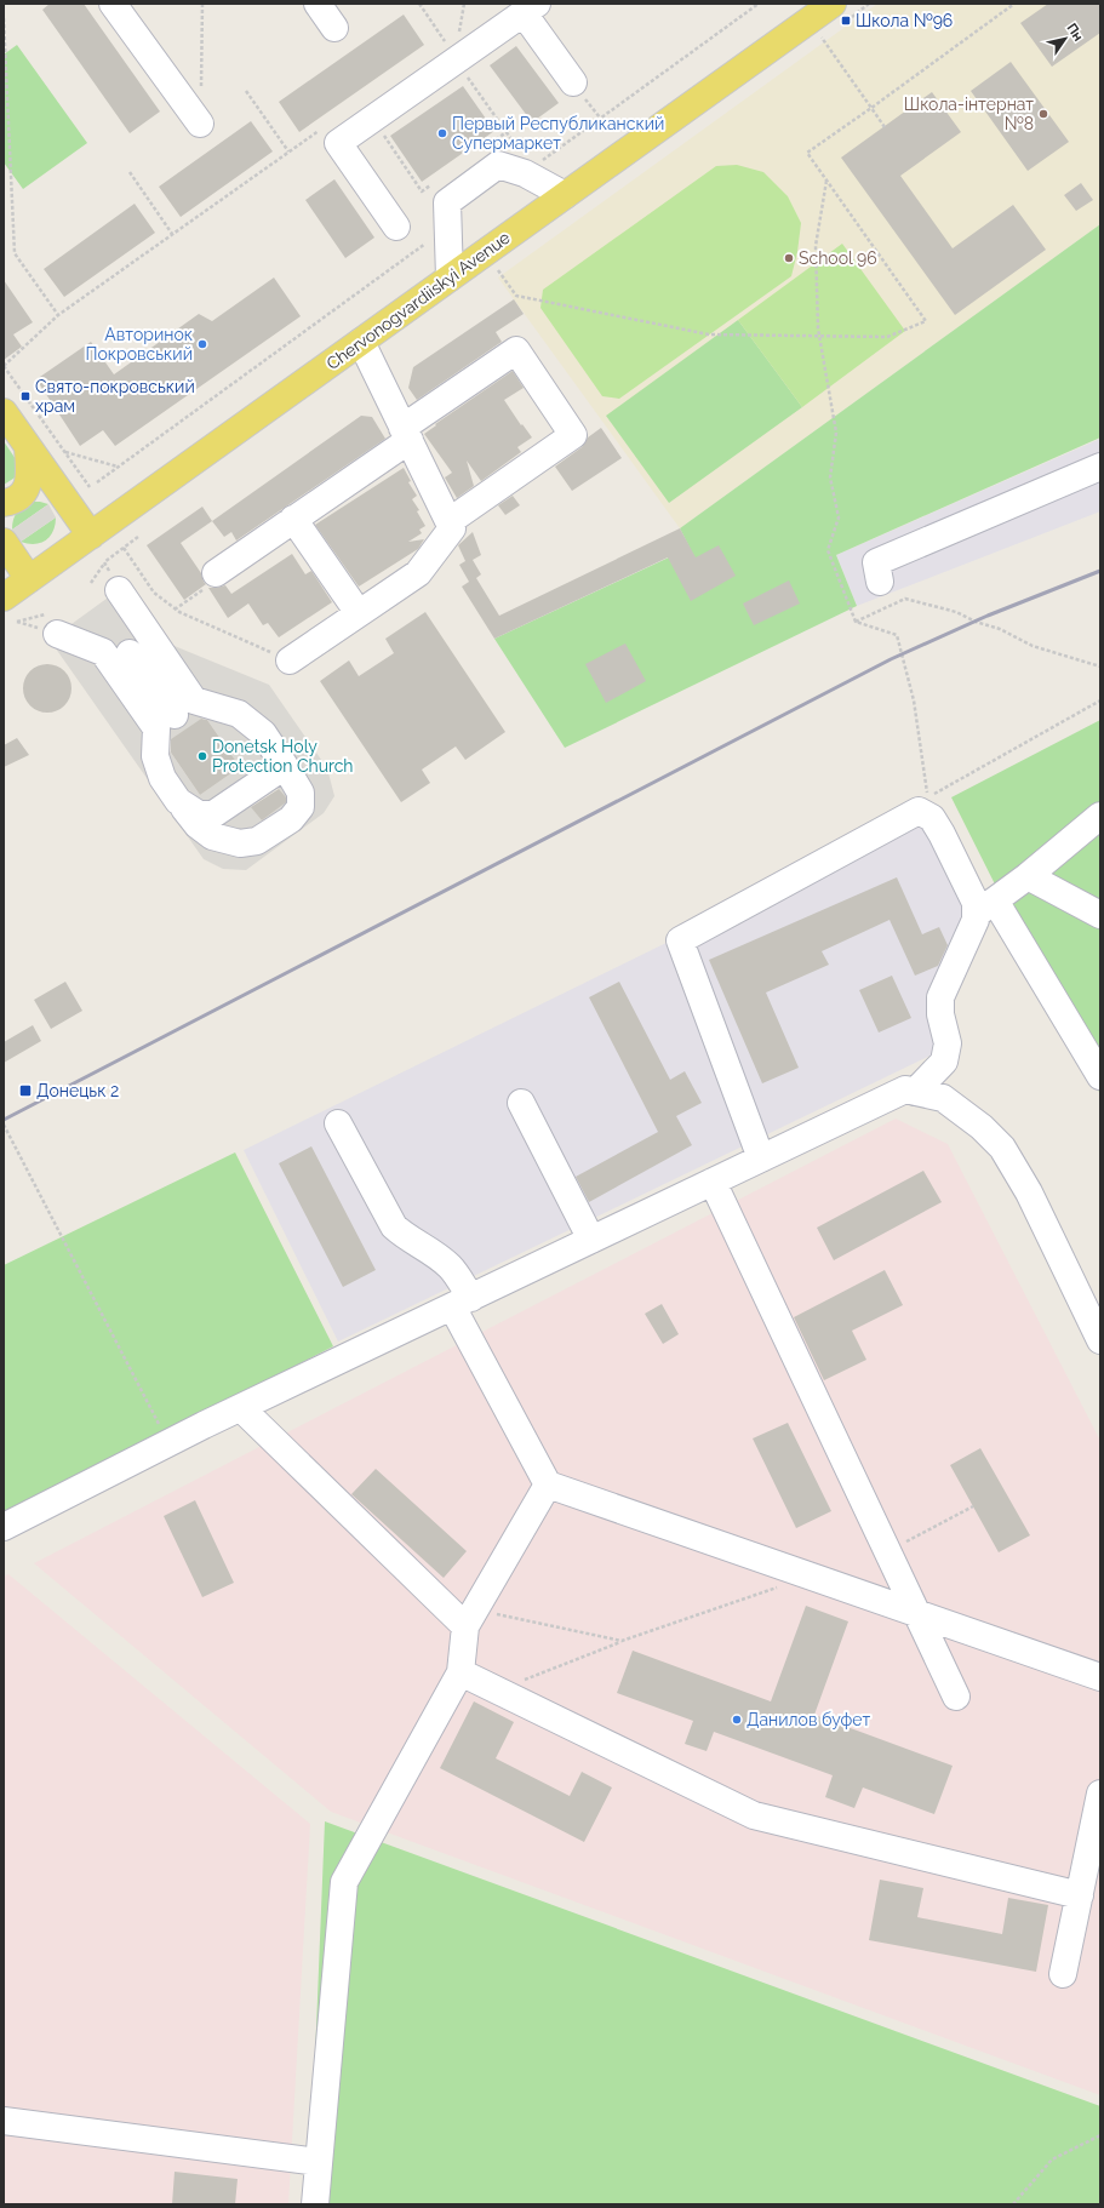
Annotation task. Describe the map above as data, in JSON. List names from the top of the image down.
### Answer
{
  "streets": {
    "main road": ["Chervonogvardiiskyi Avenue"]
  },
  "places": {
    "transit": ["Школа №96", "Свято-покровський храм", "Донецьк 2"],
    "other": [
      "Школа-інтернат №8",
      "Первый Республиканский Супермаркет",
      "School 96",
      "Авторинок Покровський",
      "Donetsk Holy Protection Church",
      "Данилов буфет"
    ]
  },
  "north": "top right"
}
